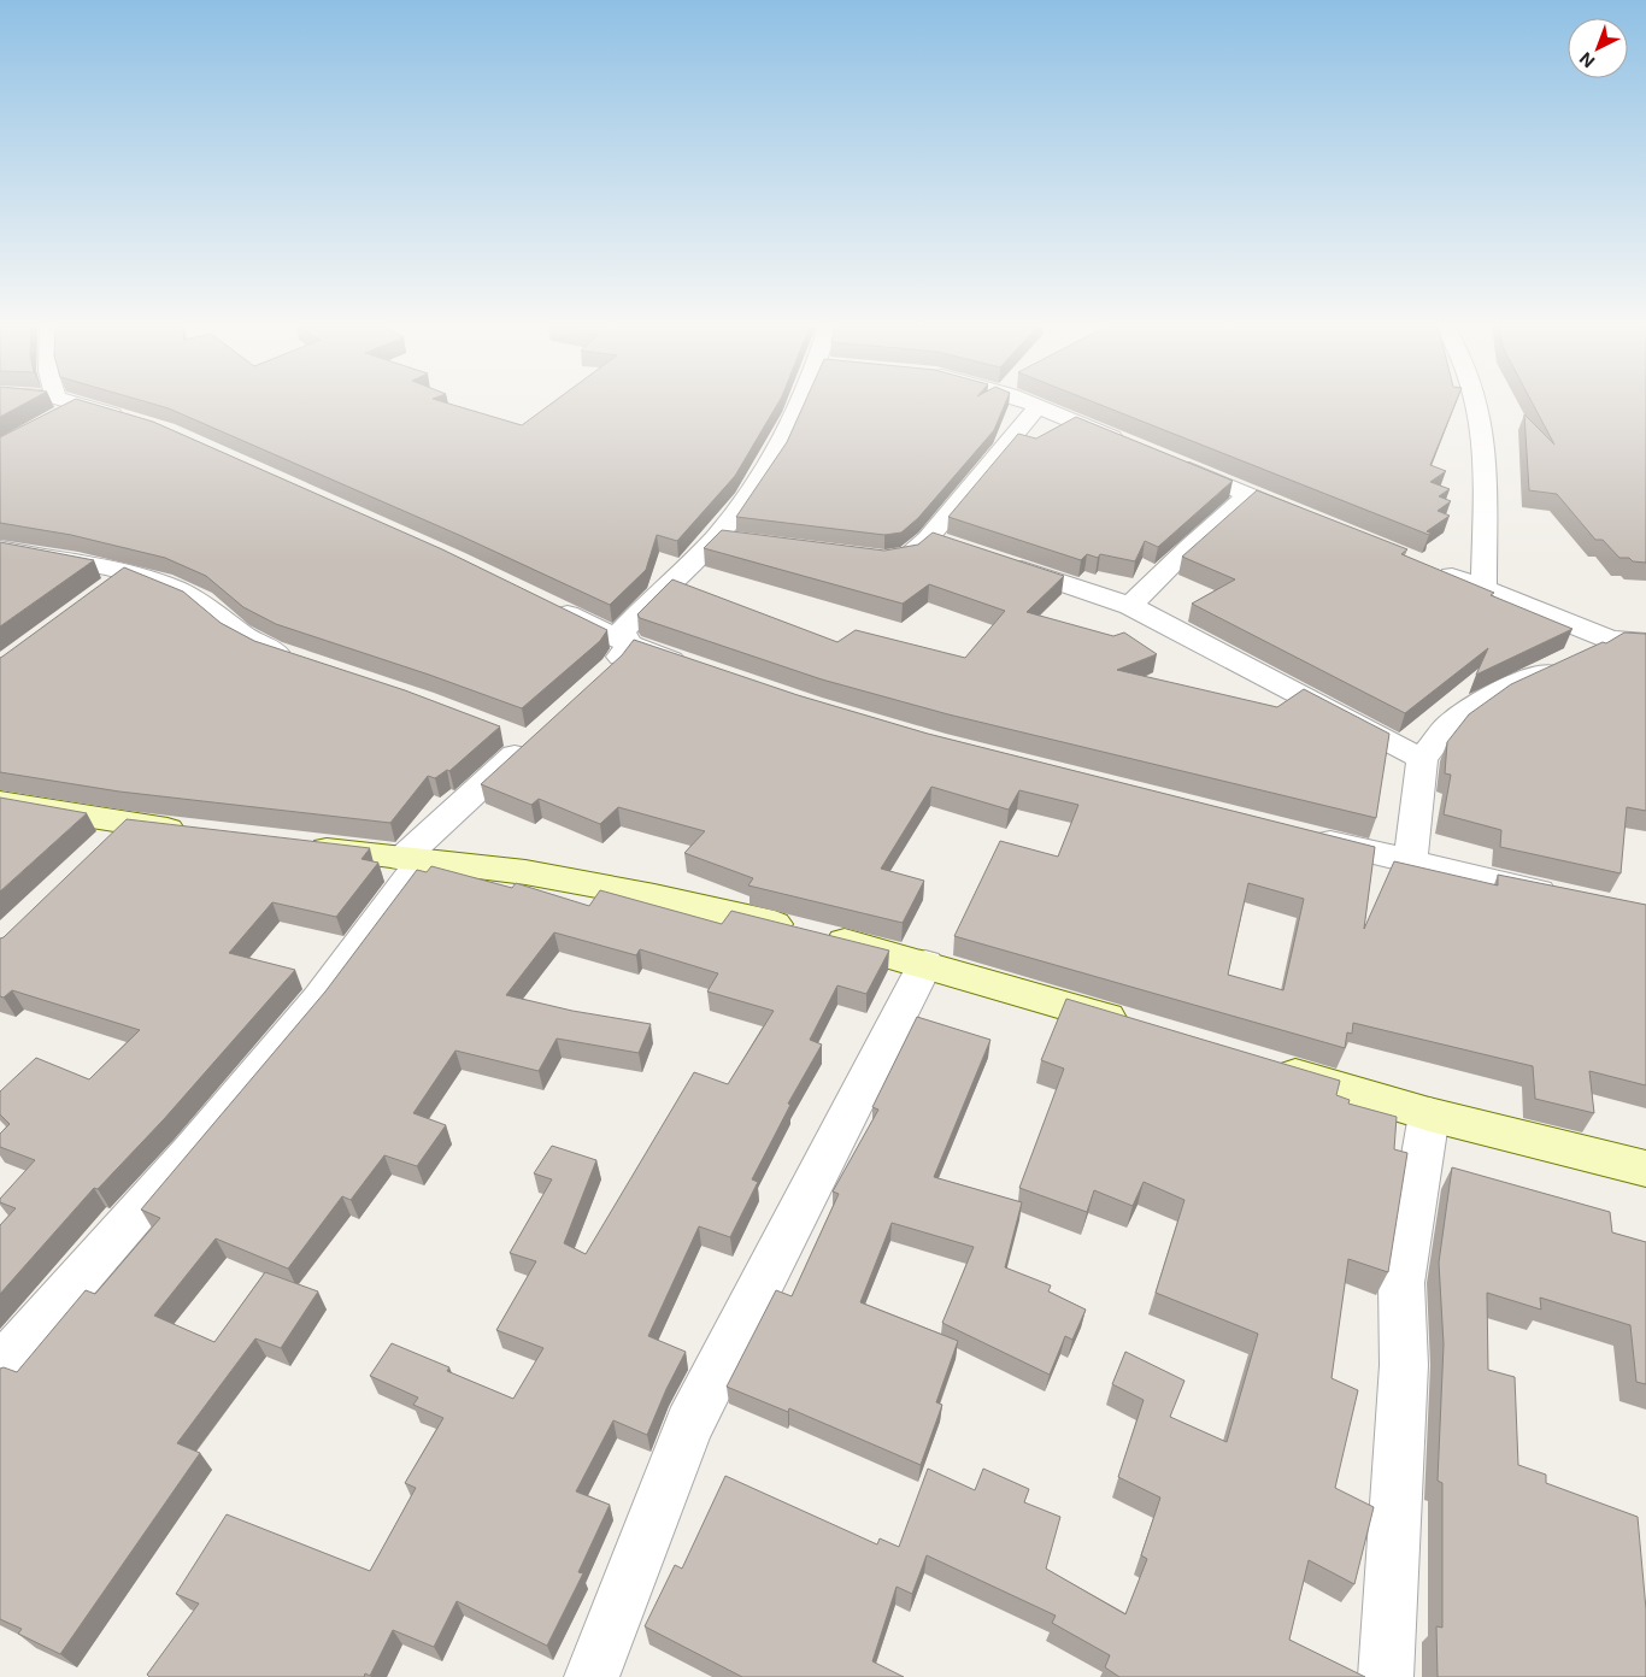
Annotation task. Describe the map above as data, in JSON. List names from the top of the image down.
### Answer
{
  "north": "bottom left"
}
